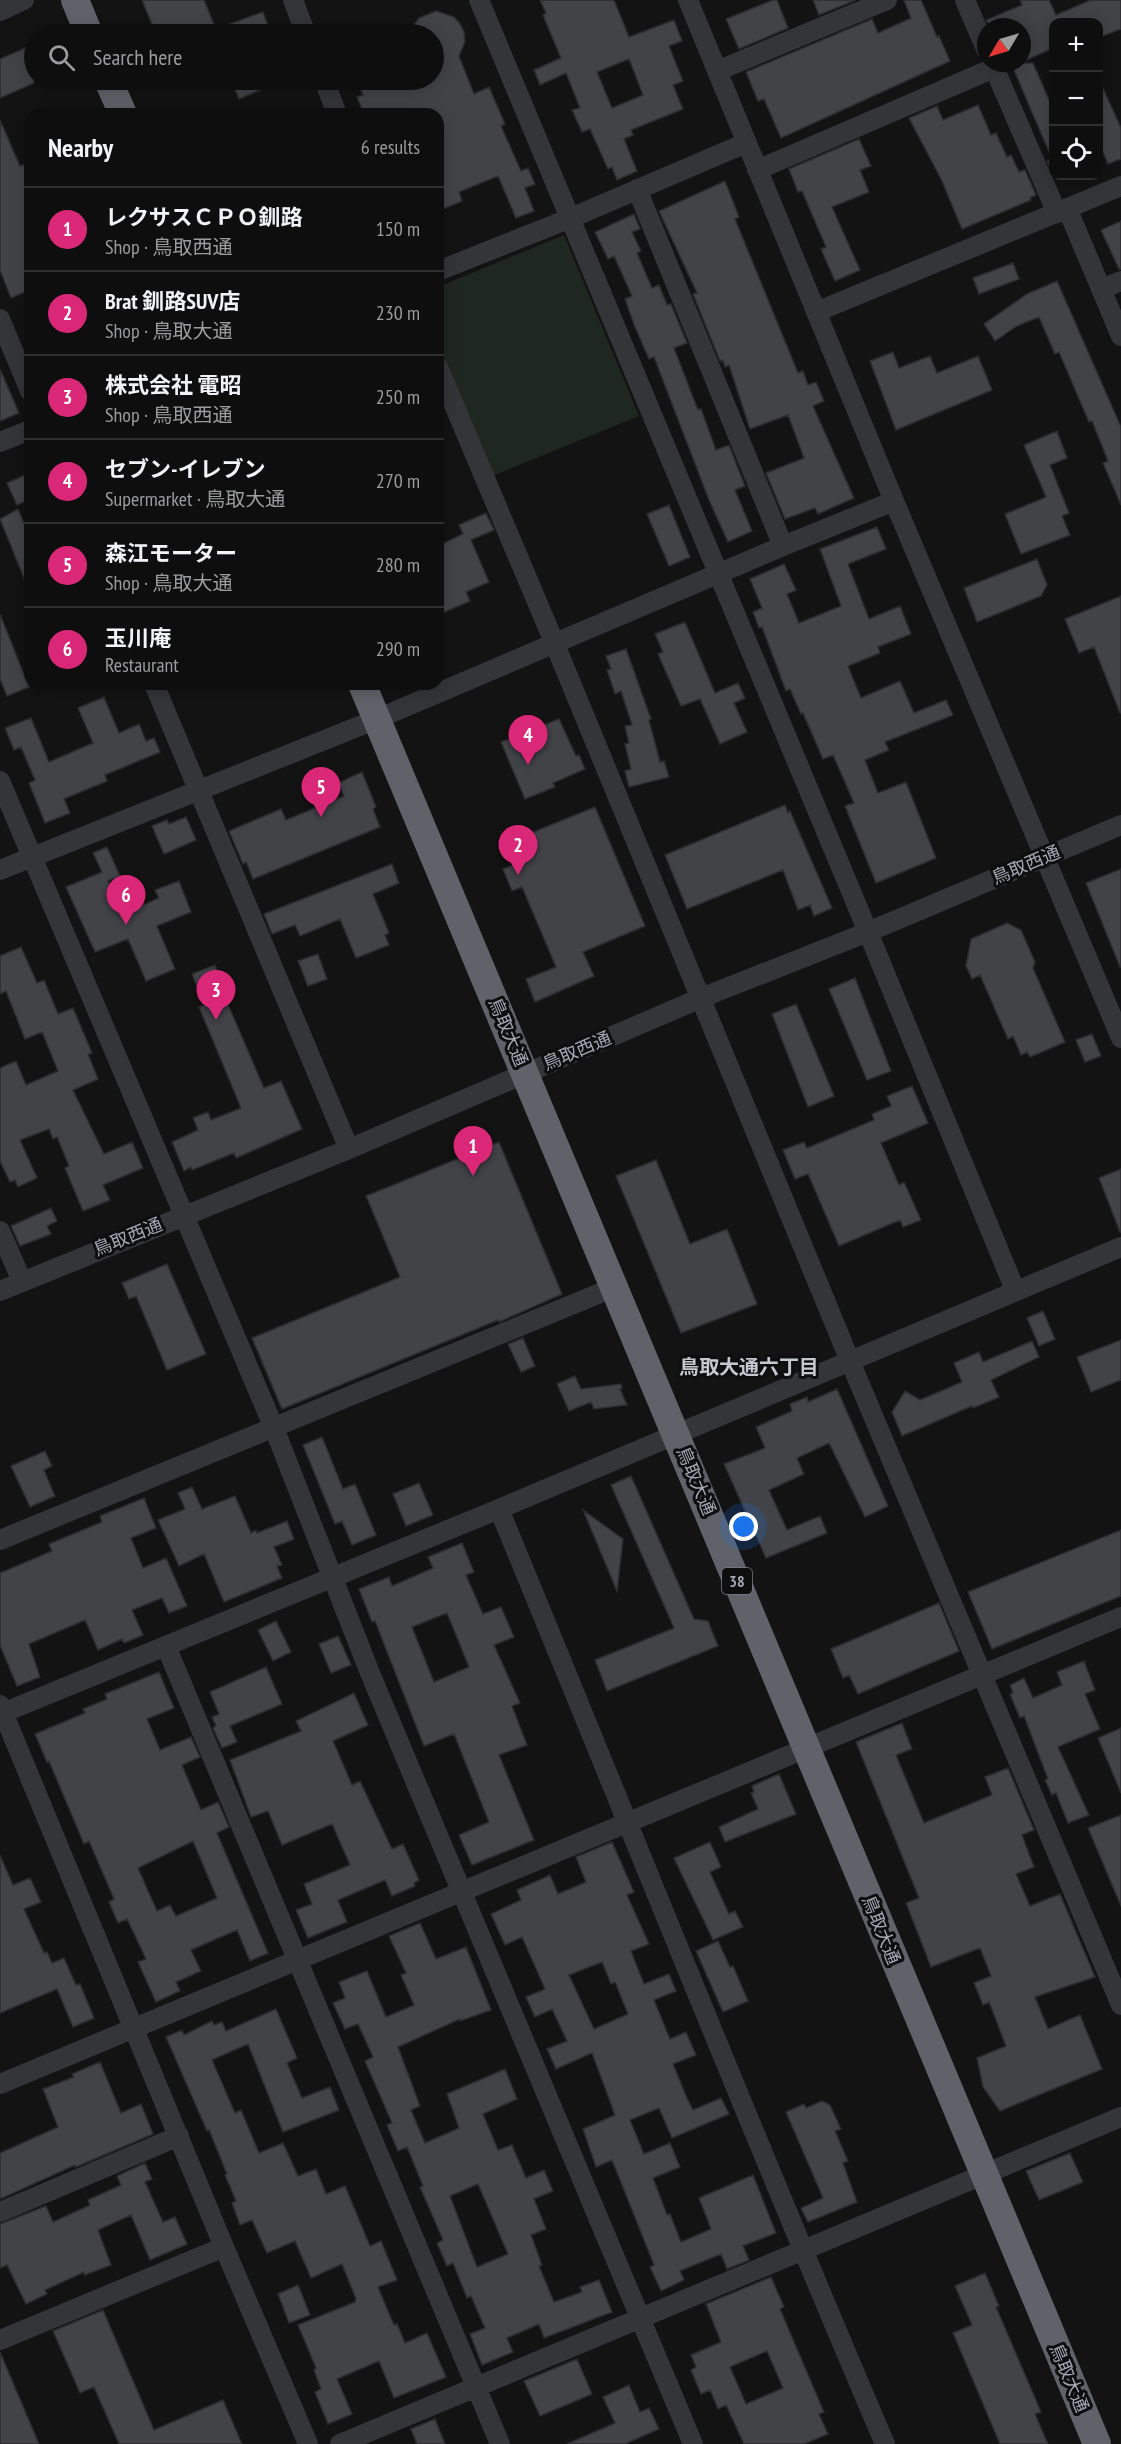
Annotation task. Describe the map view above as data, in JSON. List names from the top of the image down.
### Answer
{
  "streets": {
    "highway": ["鳥取大通", "38"],
    "street": ["鳥取西通"]
  },
  "crossings": [
    ["鳥取西通", "鳥取大通"]
  ],
  "districts": ["鳥取大通六丁目"],
  "north": "bottom left",
  "page": {
    "map_buttons": ["+", "−"],
    "search": "Search here",
    "heading": ["Nearby", "6 results"],
    "list": [
      {
        "mark": "1",
        "name": "レクサスＣＰＯ釧路",
        "note": "Shop · 鳥取西通",
        "value": "150 m"
      },
      {
        "mark": "2",
        "name": "Brat 釧路SUV店",
        "note": "Shop · 鳥取大通",
        "value": "230 m"
      },
      {
        "mark": "3",
        "name": "株式会社 電昭",
        "note": "Shop · 鳥取西通",
        "value": "250 m"
      },
      {
        "mark": "4",
        "name": "セブン-イレブン",
        "note": "Supermarket · 鳥取大通",
        "value": "270 m"
      },
      {
        "mark": "5",
        "name": "森江モーター",
        "note": "Shop · 鳥取大通",
        "value": "280 m"
      },
      {
        "mark": "6",
        "name": "玉川庵",
        "note": "Restaurant",
        "value": "290 m"
      }
    ],
    "pins": [
      "4",
      "5",
      "2",
      "6",
      "3",
      "1"
    ]
  }
}
